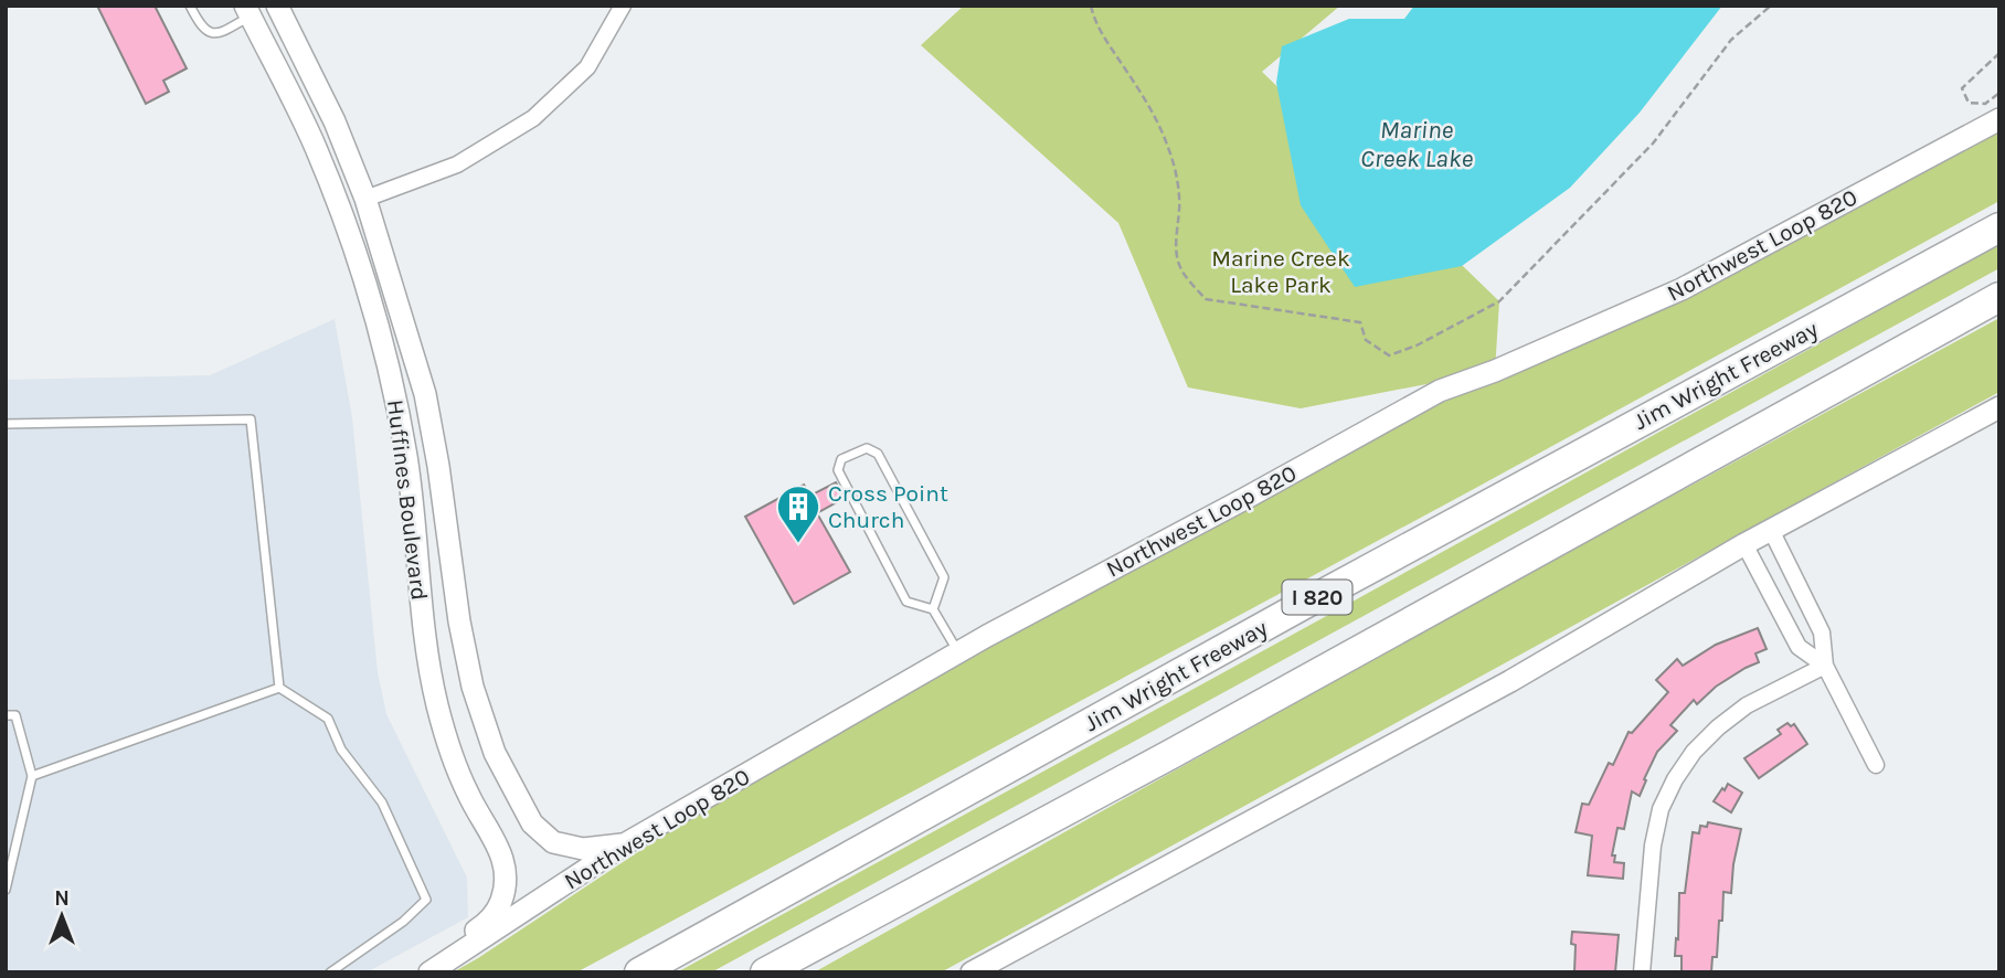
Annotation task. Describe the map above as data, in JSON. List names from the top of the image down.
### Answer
{
  "streets": {
    "highway": ["Jim Wright Freeway", "I 820"],
    "main road": ["Northwest Loop 820", "Huffines Boulevard"]
  },
  "crossings": [
    ["Northwest Loop 820", "Huffines Boulevard"]
  ],
  "water": ["Marine Creek Lake"],
  "parks": ["Marine Creek Lake Park"],
  "places": {
    "building": ["Cross Point Church"]
  },
  "north": "top"
}
